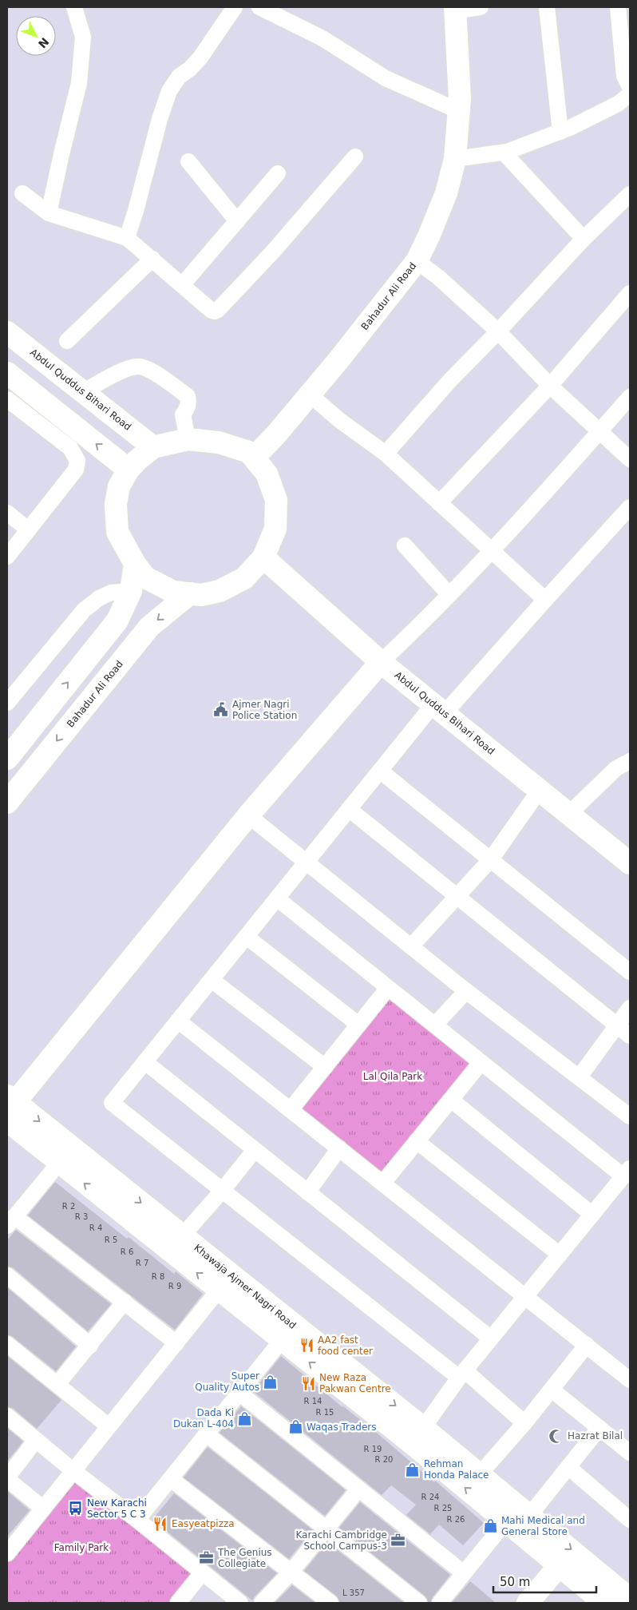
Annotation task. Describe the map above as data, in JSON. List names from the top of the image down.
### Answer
{
  "streets": {
    "street": ["Bahadur Ali Road", "Abdul Quddus Bihari Road", "Khawaja Ajmer Nagri Road"]
  },
  "parks": ["Lal Qila Park", "Family Park"],
  "places": {
    "public building": ["Ajmer Nagri Police Station"],
    "restaurant": ["AA2 fast food center", "New Raza Pakwan Centre", "Easyeatpizza"],
    "shop": [
      "Super Quality Autos",
      "Dada Ki Dukan L-404",
      "Waqas Traders",
      "Rehman Honda Palace",
      "Mahi Medical and General Store"
    ],
    "mosque": ["Hazrat Bilal"],
    "bus stop": ["New Karachi Sector 5 C 3"],
    "office": ["Karachi Cambridge School Campus-3", "The Genius Collegiate"]
  },
  "house_numbers": [
    "R 2",
    "R 3",
    "R 4",
    "R 5",
    "R 6",
    "R 7",
    "R 8",
    "R 9",
    "R 14",
    "R 15",
    "R 19",
    "R 20",
    "R 24",
    "R 25",
    "R 26",
    "L 357"
  ],
  "scale_bar": "50 m",
  "north": "bottom right"
}
